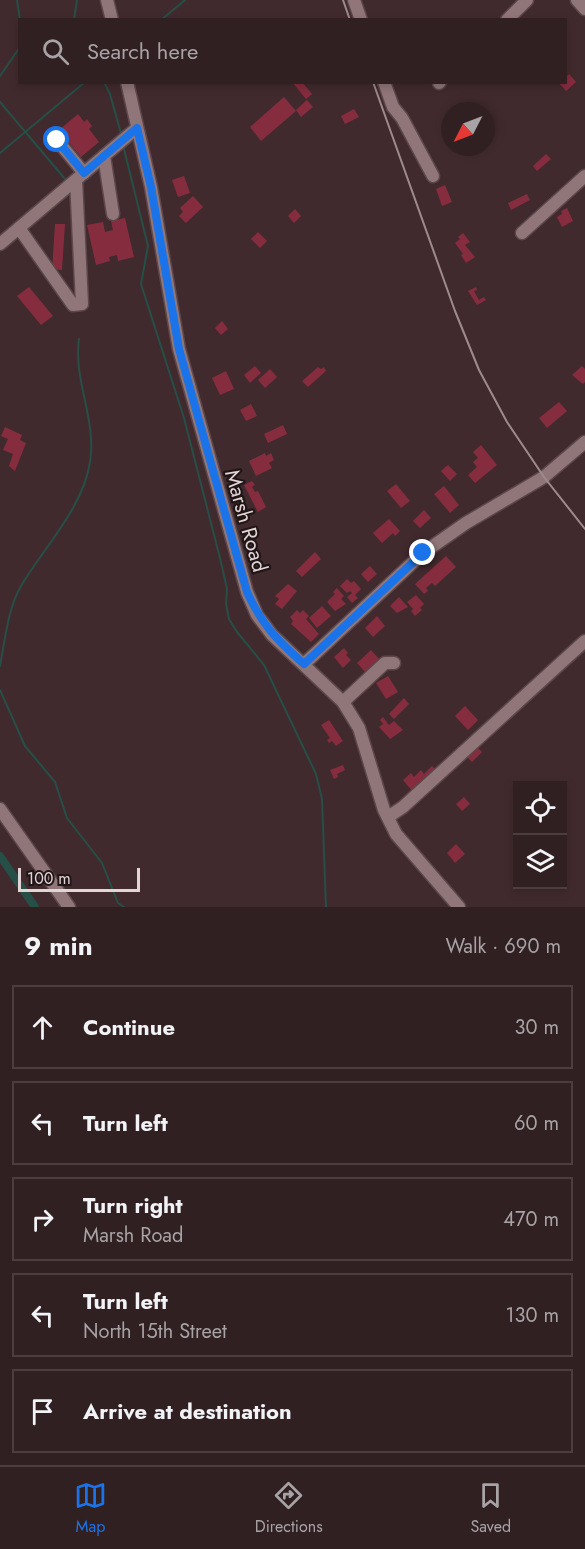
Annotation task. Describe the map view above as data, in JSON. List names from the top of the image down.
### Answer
{
  "streets": {
    "street": ["Marsh Road"]
  },
  "scale_bar": "100 m",
  "north": "bottom left",
  "page": {
    "search": "Search here",
    "scale": "100 m",
    "heading": ["9 min", "Walk · 690 m"],
    "list": [
      ["Continue", "30 m"],
      ["Turn left", "60 m"],
      ["Turn right", "Marsh Road", "470 m"],
      ["Turn left", "North 15th Street", "130 m"],
      "Arrive at destination"
    ],
    "nav": ["Map", "Directions", "Saved"]
  }
}
